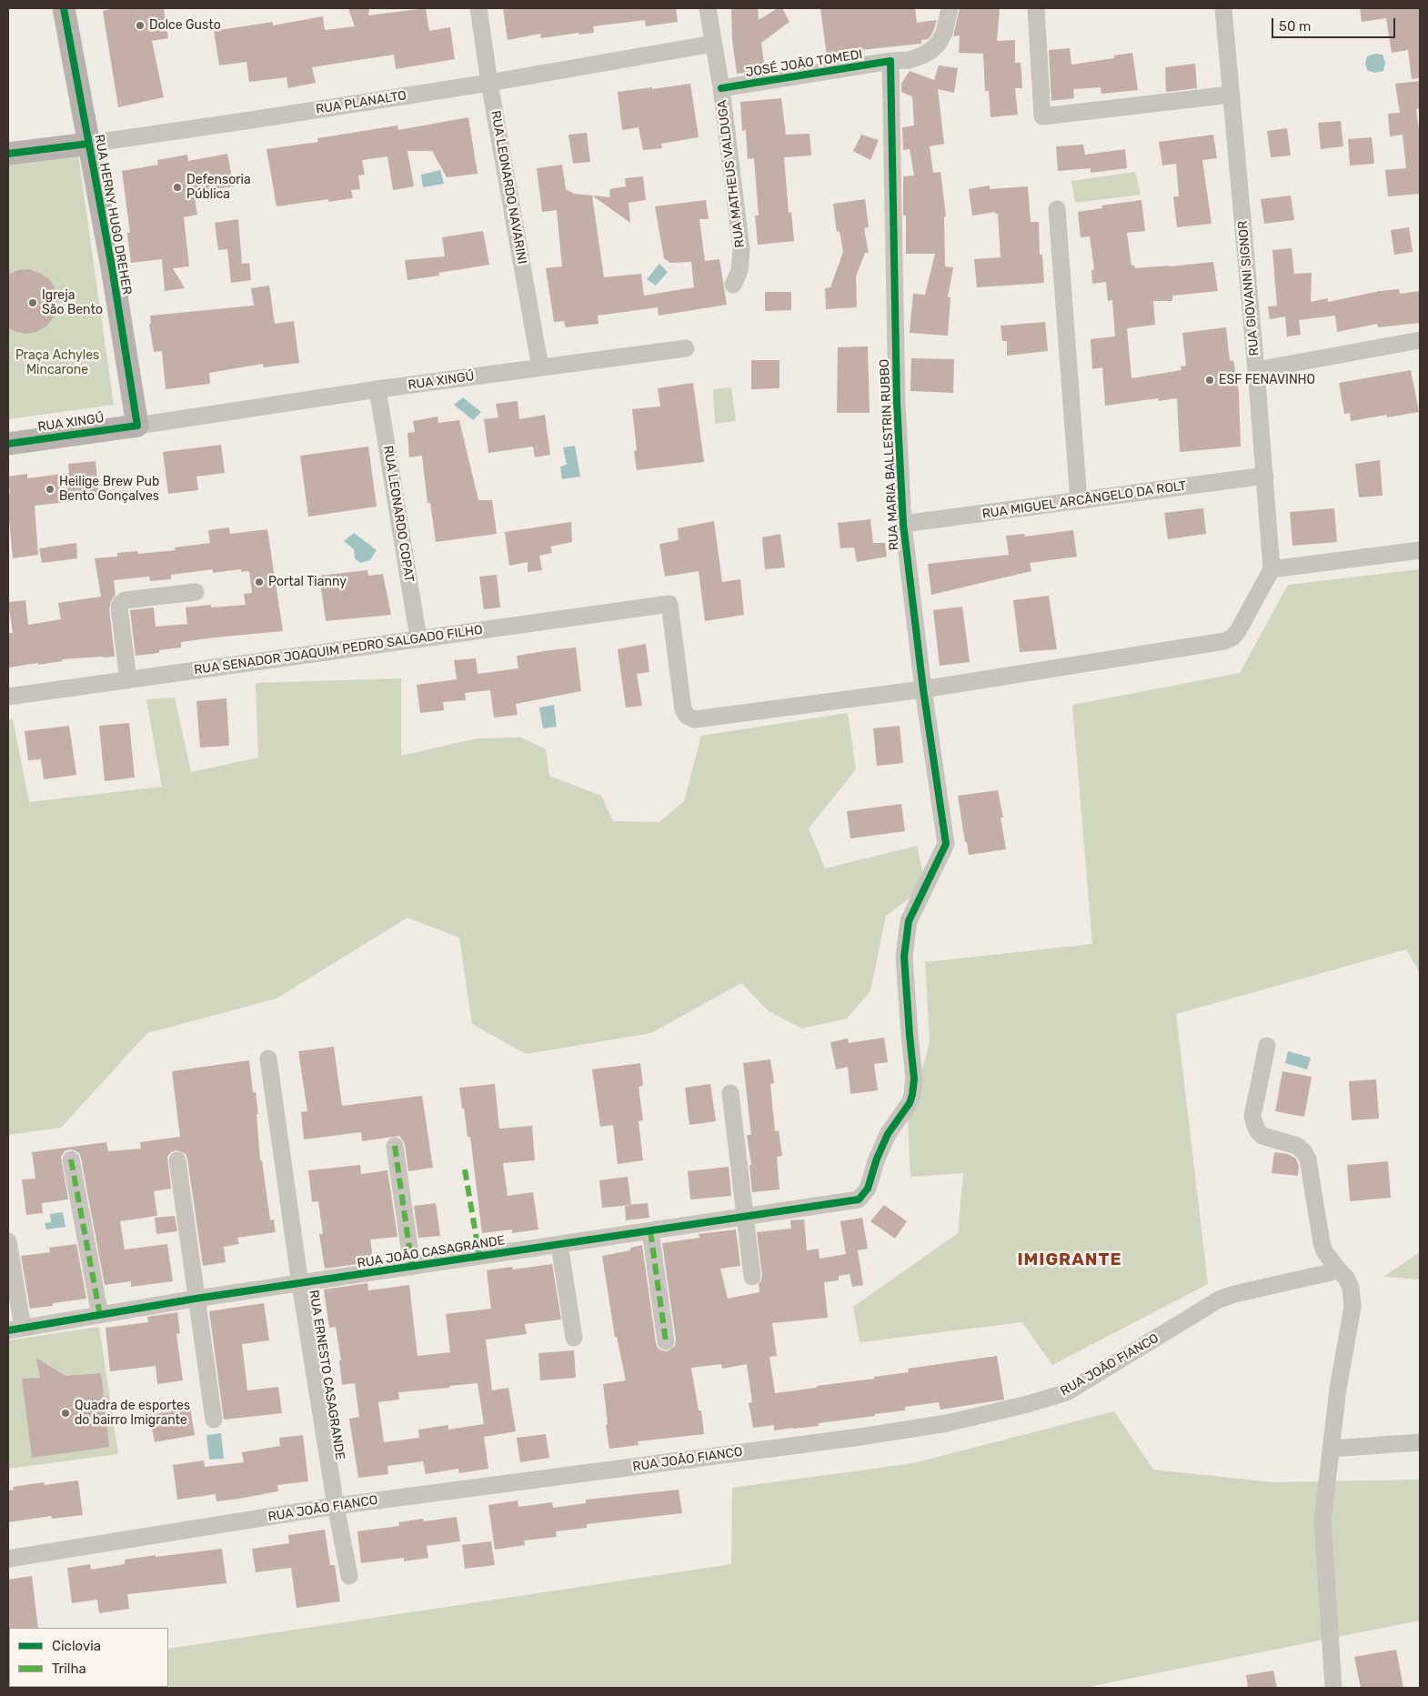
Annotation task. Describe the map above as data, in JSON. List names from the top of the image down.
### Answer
{
  "streets": {
    "main road": ["RUA PLANALTO", "RUA HERNY HUGO DREHER", "RUA XINGÚ"],
    "street": [
      "JOSÉ JOÃO TOMEDI",
      "RUA MATHEUS VALDUGA",
      "RUA LEONARDO NAVARINI",
      "RUA GIOVANNI SIGNOR",
      "RUA MARIA BALLESTRIN RUBBO",
      "RUA MIGUEL ARCÂNGELO DA ROLT",
      "RUA LEONARDO COPAT",
      "RUA SENADOR JOAQUIM PEDRO SALGADO FILHO",
      "RUA JOÃO CASAGRANDE",
      "RUA JOÃO FIANCO",
      "RUA ERNESTO CASAGRANDE"
    ]
  },
  "crossings": [
    ["JOSÉ JOÃO TOMEDI", "RUA MATHEUS VALDUGA"],
    ["JOSÉ JOÃO TOMEDI", "RUA MARIA BALLESTRIN RUBBO"],
    ["RUA PLANALTO", "RUA MATHEUS VALDUGA"],
    ["RUA PLANALTO", "RUA LEONARDO NAVARINI"],
    ["RUA PLANALTO", "RUA HERNY HUGO DREHER"],
    ["RUA LEONARDO NAVARINI", "RUA XINGÚ"],
    ["RUA HERNY HUGO DREHER", "RUA XINGÚ"],
    ["RUA GIOVANNI SIGNOR", "RUA MIGUEL ARCÂNGELO DA ROLT"],
    ["RUA XINGÚ", "RUA LEONARDO COPAT"],
    ["RUA MARIA BALLESTRIN RUBBO", "RUA MIGUEL ARCÂNGELO DA ROLT"],
    ["RUA MARIA BALLESTRIN RUBBO", "RUA SENADOR JOAQUIM PEDRO SALGADO FILHO"],
    ["RUA MARIA BALLESTRIN RUBBO", "RUA JOÃO CASAGRANDE"],
    ["RUA LEONARDO COPAT", "RUA SENADOR JOAQUIM PEDRO SALGADO FILHO"],
    ["RUA JOÃO CASAGRANDE", "RUA ERNESTO CASAGRANDE"],
    ["RUA JOÃO FIANCO", "RUA ERNESTO CASAGRANDE"]
  ],
  "districts": ["IMIGRANTE"],
  "parks": ["Praça Achyles Mincarone"],
  "places": [
    "Dolce Gusto",
    "Defensoria Pública",
    "Igreja São Bento",
    "ESF FENAVINHO",
    "Heilige Brew Pub Bento Gonçalves",
    "Portal Tianny",
    "Quadra de esportes do bairro Imigrante"
  ],
  "legend": ["Ciclovia", "Trilha"],
  "scale_bar": "50 m"
}
